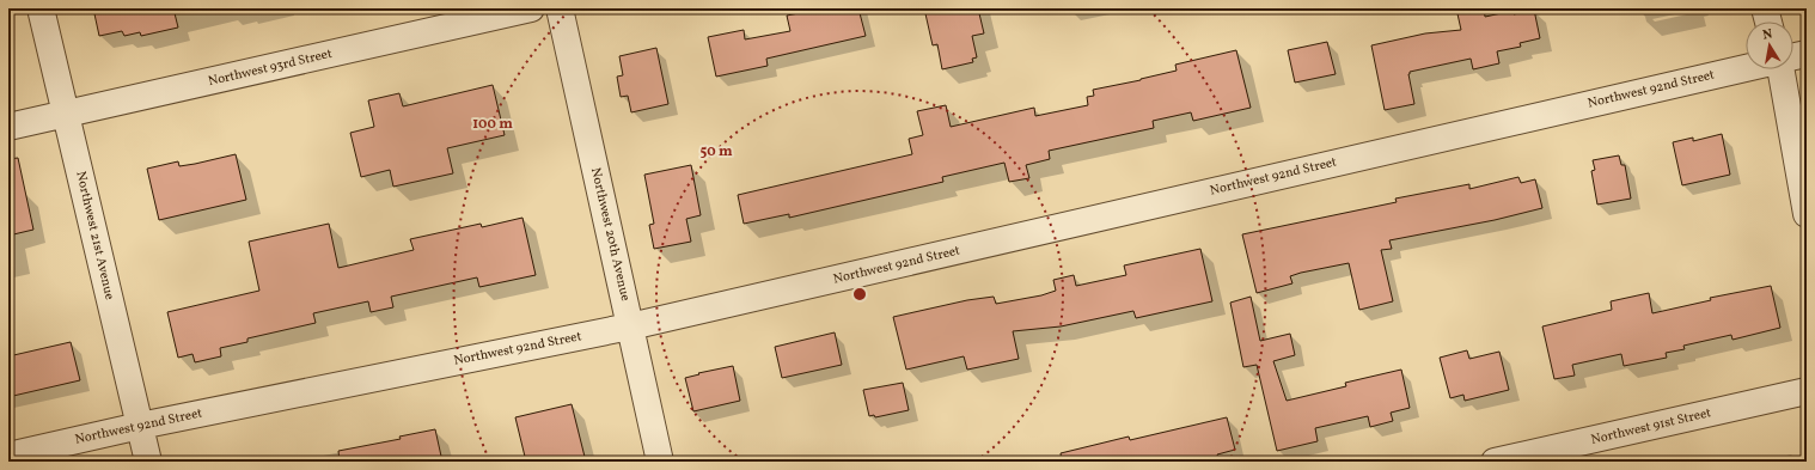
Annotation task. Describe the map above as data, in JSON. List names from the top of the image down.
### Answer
{
  "streets": {
    "street": [
      "Northwest 93rd Street",
      "Northwest 92nd Street",
      "Northwest 20th Avenue",
      "Northwest 21st Avenue",
      "Northwest 91st Street"
    ]
  },
  "crossings": [
    ["Northwest 93rd Street", "Northwest 21st Avenue"],
    ["Northwest 92nd Street", "Northwest 20th Avenue"],
    ["Northwest 92nd Street", "Northwest 21st Avenue"]
  ],
  "north": "top",
  "rings": ["100 m", "50 m"]
}
